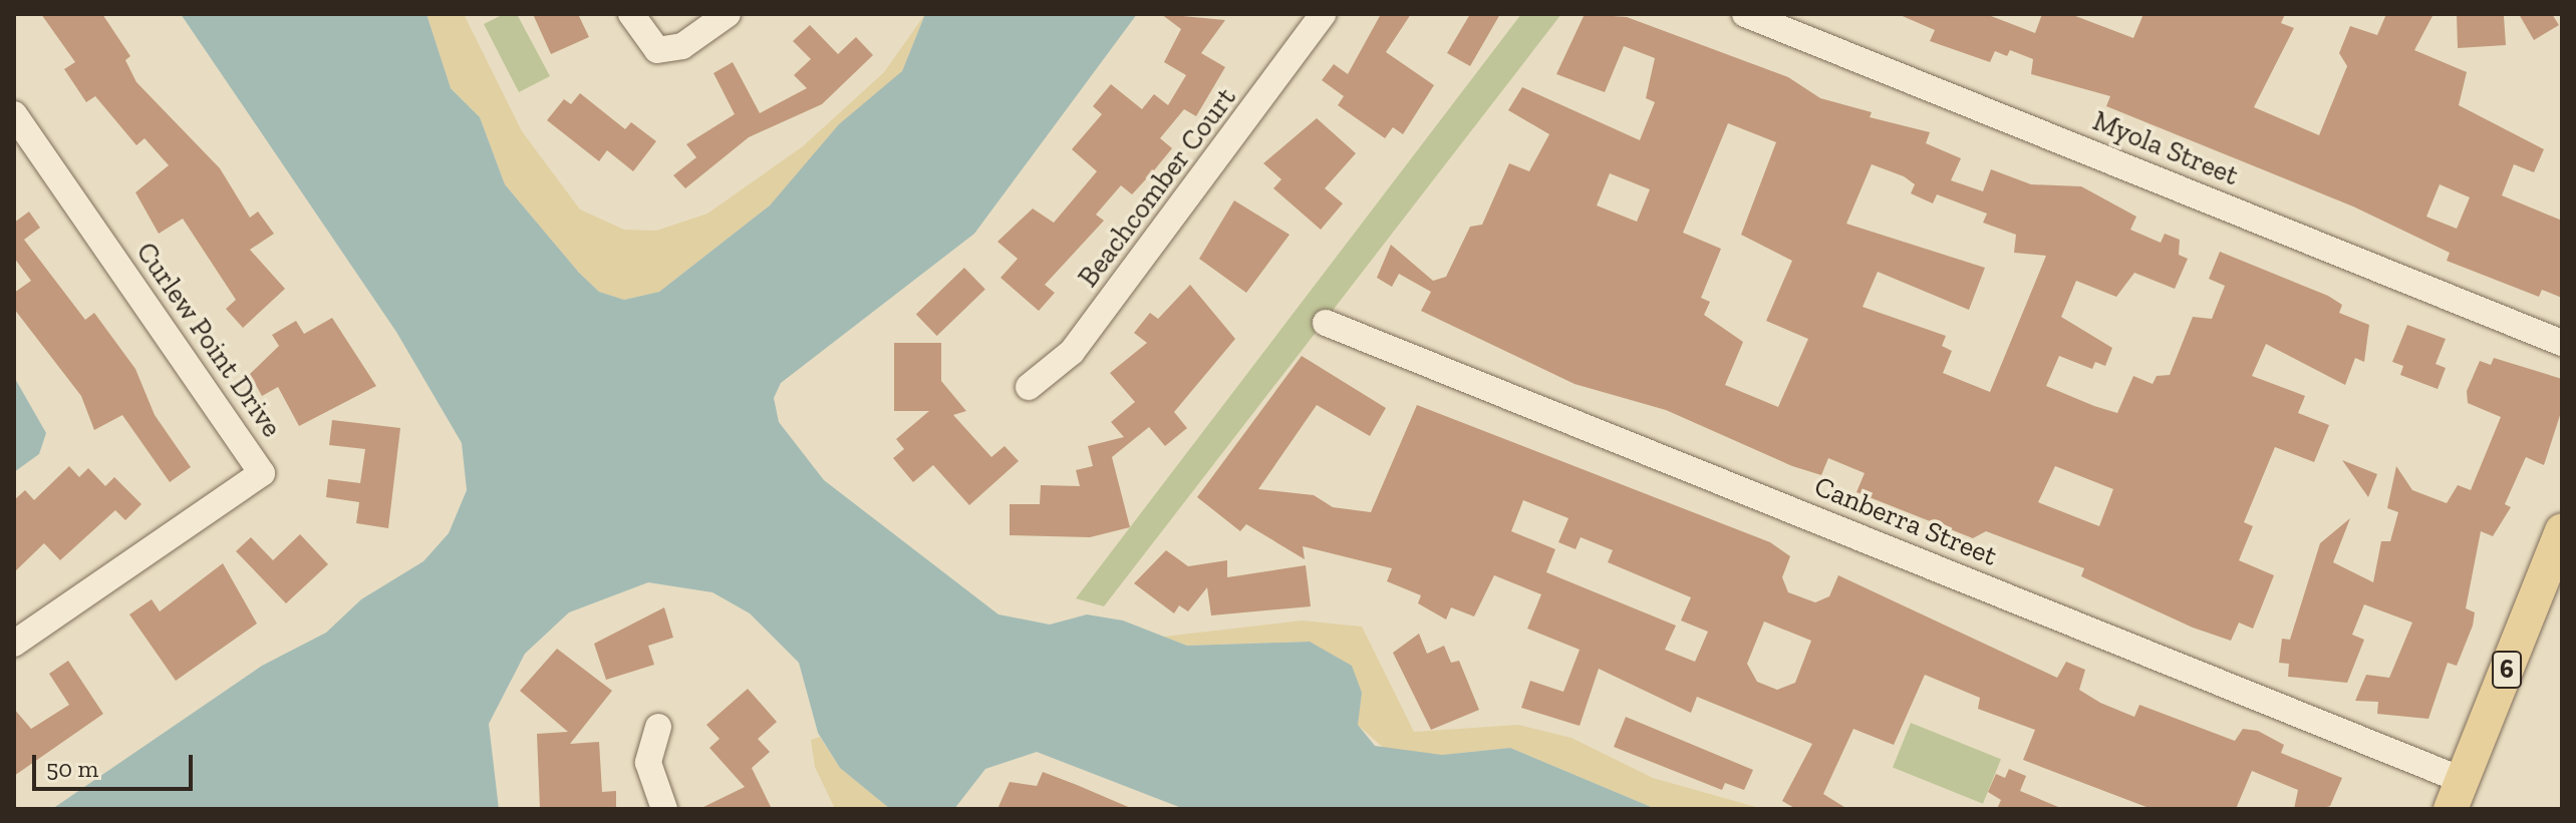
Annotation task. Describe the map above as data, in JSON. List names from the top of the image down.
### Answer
{
  "streets": {
    "main road": ["6"],
    "street": [
      "Myola Street",
      "Beachcomber Court",
      "Curlew Point Drive",
      "Canberra Street"
    ]
  },
  "crossings": [
    ["Canberra Street", "6"]
  ],
  "scale_bar": "50 m"
}
